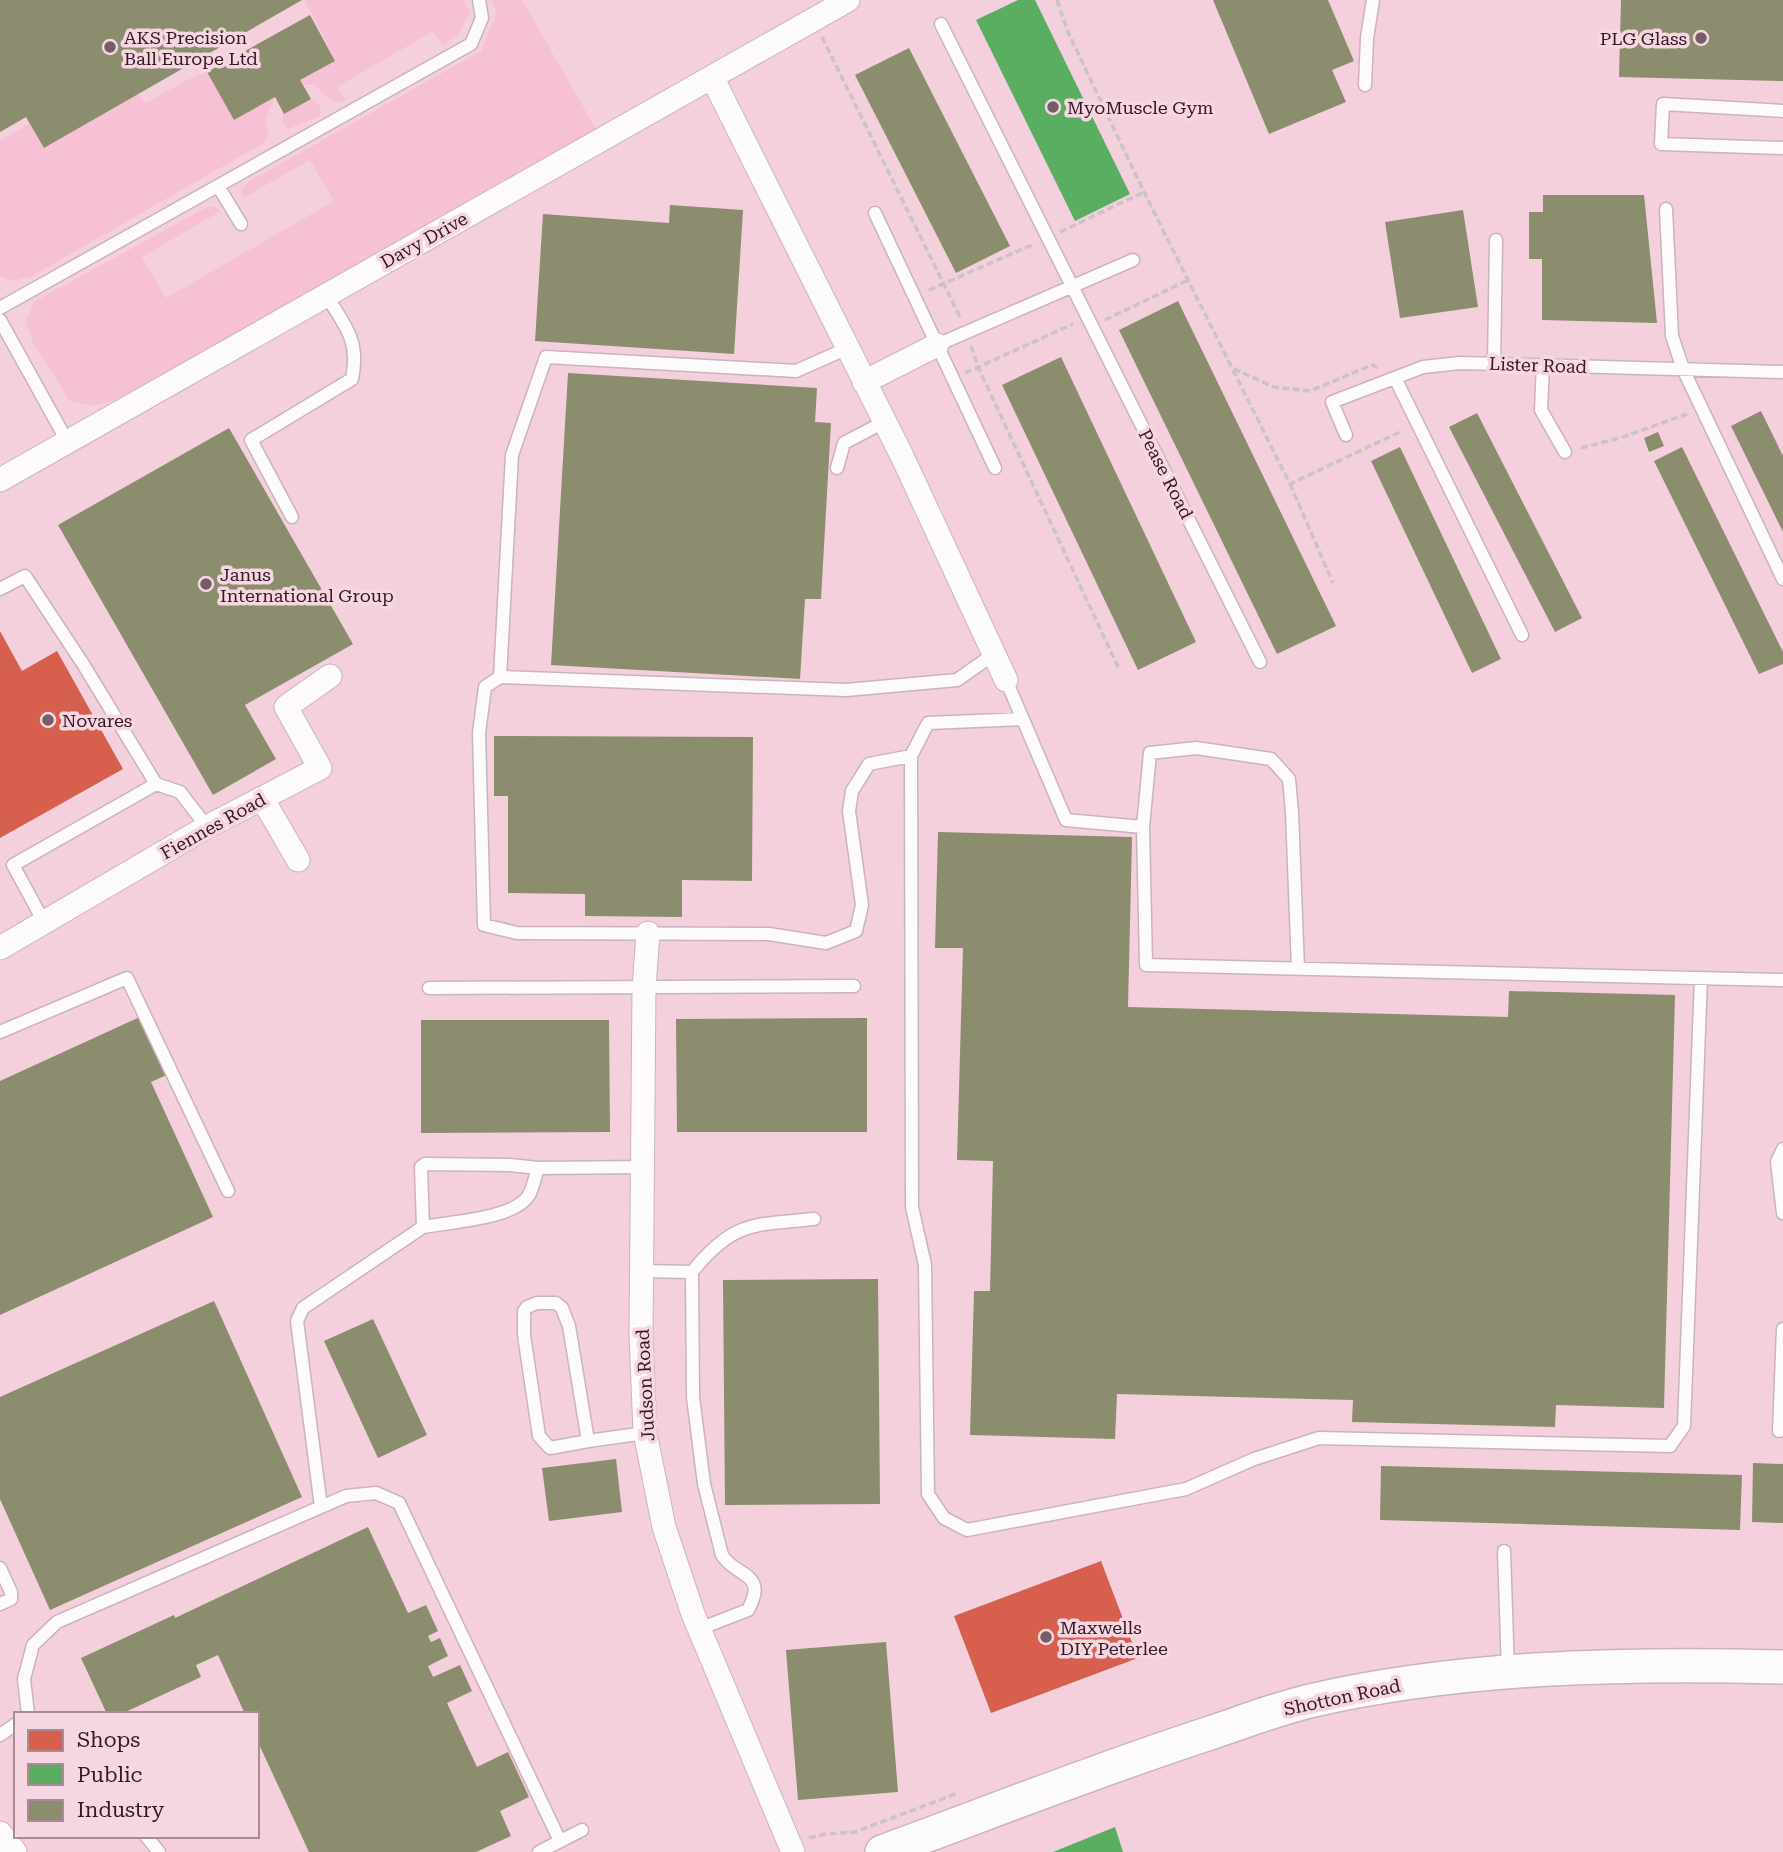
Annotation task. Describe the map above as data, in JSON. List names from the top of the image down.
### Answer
{
  "streets": {
    "street": [
      "Davy Drive",
      "Fiennes Road",
      "Judson Road",
      "Shotton Road"
    ],
    "lane": ["Lister Road", "Pease Road"]
  },
  "places": [
    "PLG Glass",
    "AKS Precision Ball Europe Ltd",
    "MyoMuscle Gym",
    "Janus International Group",
    "Novares",
    "Maxwells DIY Peterlee"
  ],
  "legend": ["Shops", "Public", "Industry"]
}
